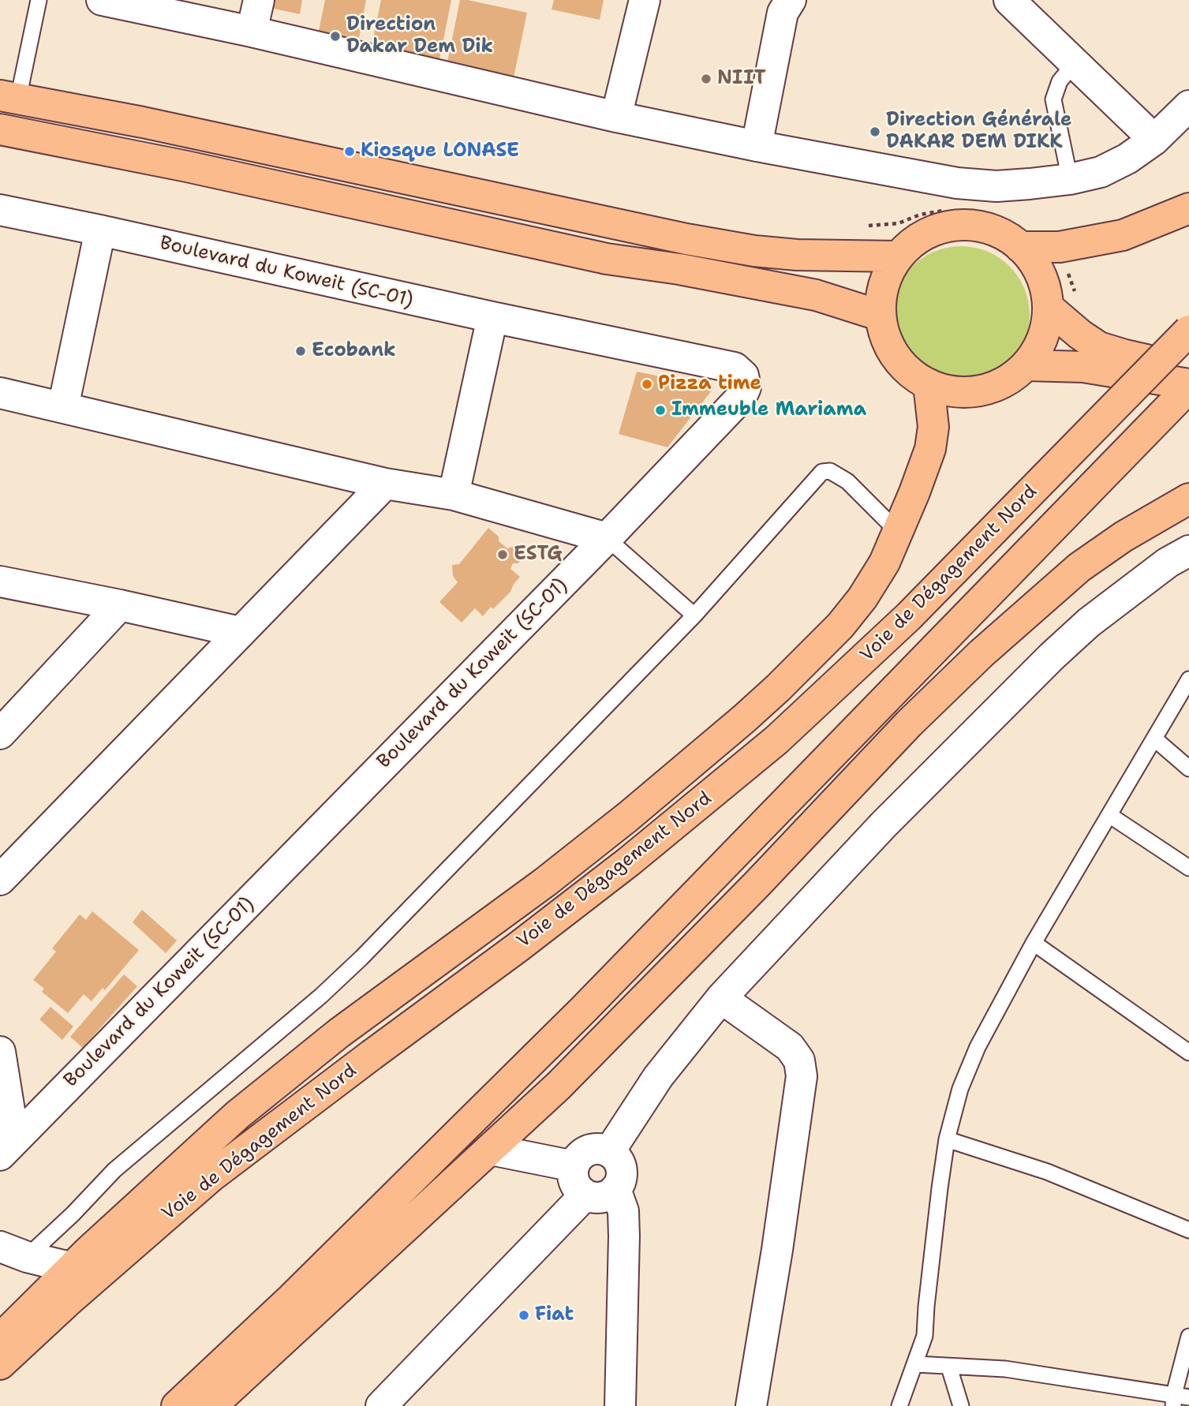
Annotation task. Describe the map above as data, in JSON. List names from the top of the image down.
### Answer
{
  "streets": {
    "main road": ["Voie de Dégagement Nord"],
    "street": ["Boulevard du Koweit (SC-01)"]
  },
  "places": [
    "Direction Dakar Dem Dik",
    "NIIT",
    "Direction Générale DAKAR DEM DIKK",
    "Kiosque LONASE",
    "Ecobank",
    "Pizza time",
    "Immeuble Mariama",
    "ESTG",
    "Fiat"
  ]
}
